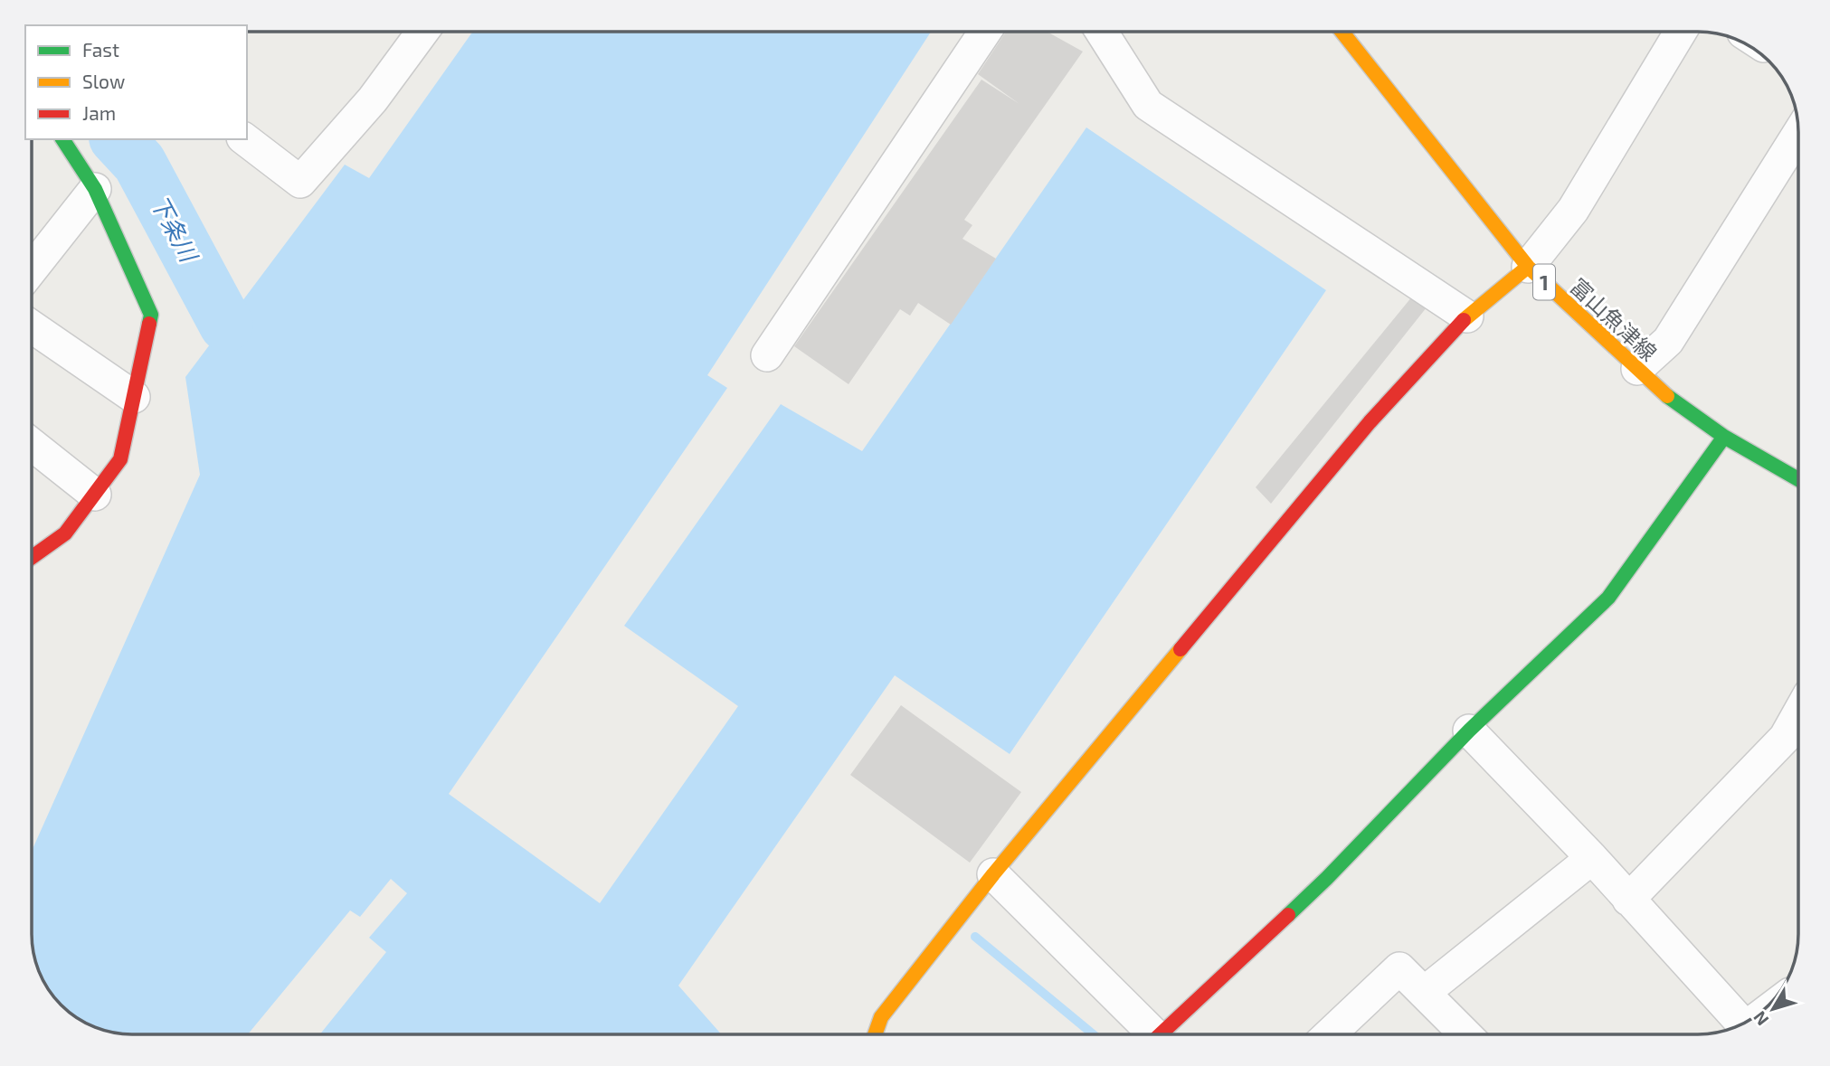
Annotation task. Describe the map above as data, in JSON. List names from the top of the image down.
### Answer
{
  "streets": {
    "street": ["1", "富山魚津線"]
  },
  "water": ["下条川"],
  "legend": ["Fast", "Slow", "Jam"],
  "north": "bottom left"
}
